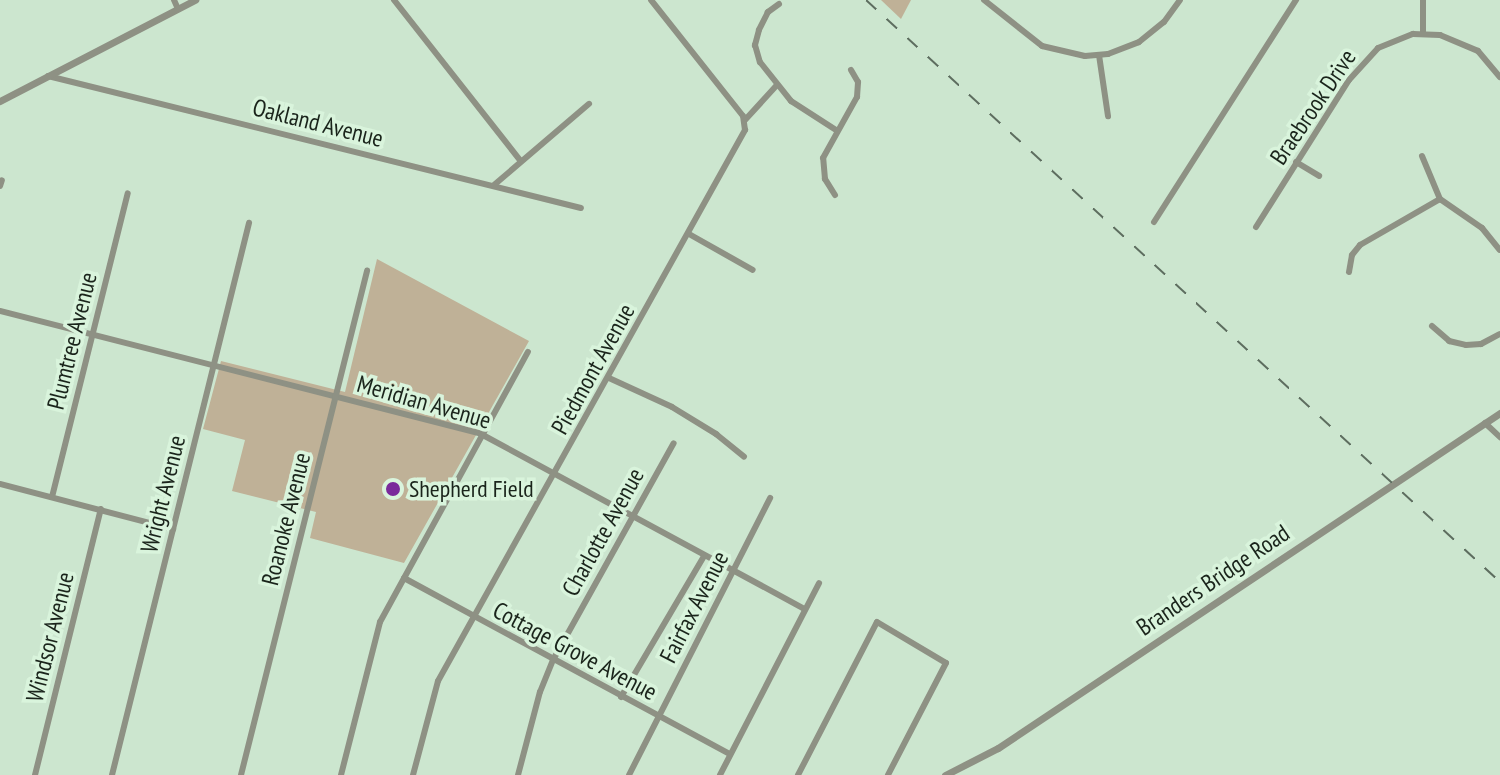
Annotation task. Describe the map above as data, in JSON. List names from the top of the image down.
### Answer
{
  "streets": {
    "street": [
      "Braebrook Drive",
      "Oakland Avenue",
      "Plumtree Avenue",
      "Piedmont Avenue",
      "Meridian Avenue",
      "Wright Avenue",
      "Roanoke Avenue",
      "Charlotte Avenue",
      "Branders Bridge Road",
      "Fairfax Avenue",
      "Windsor Avenue",
      "Cottage Grove Avenue"
    ]
  },
  "crossings": [
    ["Plumtree Avenue", "Meridian Avenue"],
    ["Piedmont Avenue", "Meridian Avenue"],
    ["Piedmont Avenue", "Cottage Grove Avenue"],
    ["Meridian Avenue", "Wright Avenue"],
    ["Meridian Avenue", "Roanoke Avenue"],
    ["Meridian Avenue", "Charlotte Avenue"],
    ["Meridian Avenue", "Fairfax Avenue"],
    ["Charlotte Avenue", "Cottage Grove Avenue"],
    ["Fairfax Avenue", "Cottage Grove Avenue"]
  ],
  "places": ["Shepherd Field"]
}
